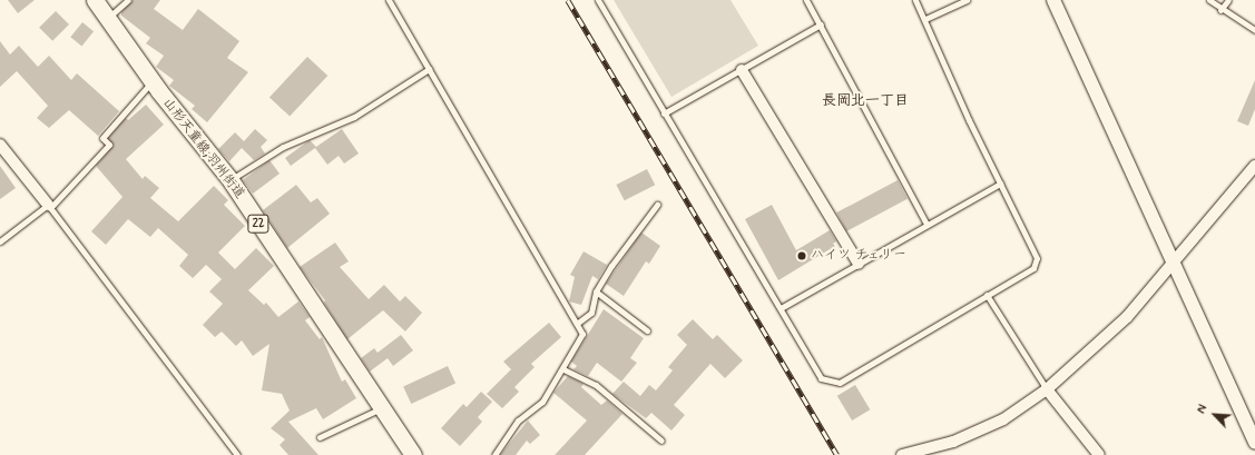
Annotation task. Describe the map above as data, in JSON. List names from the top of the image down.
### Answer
{
  "streets": {
    "main road": ["山形天童線;羽州街道", "22"]
  },
  "districts": ["長岡北一丁目"],
  "places": ["ハイツ チェリー"],
  "north": "top left"
}
